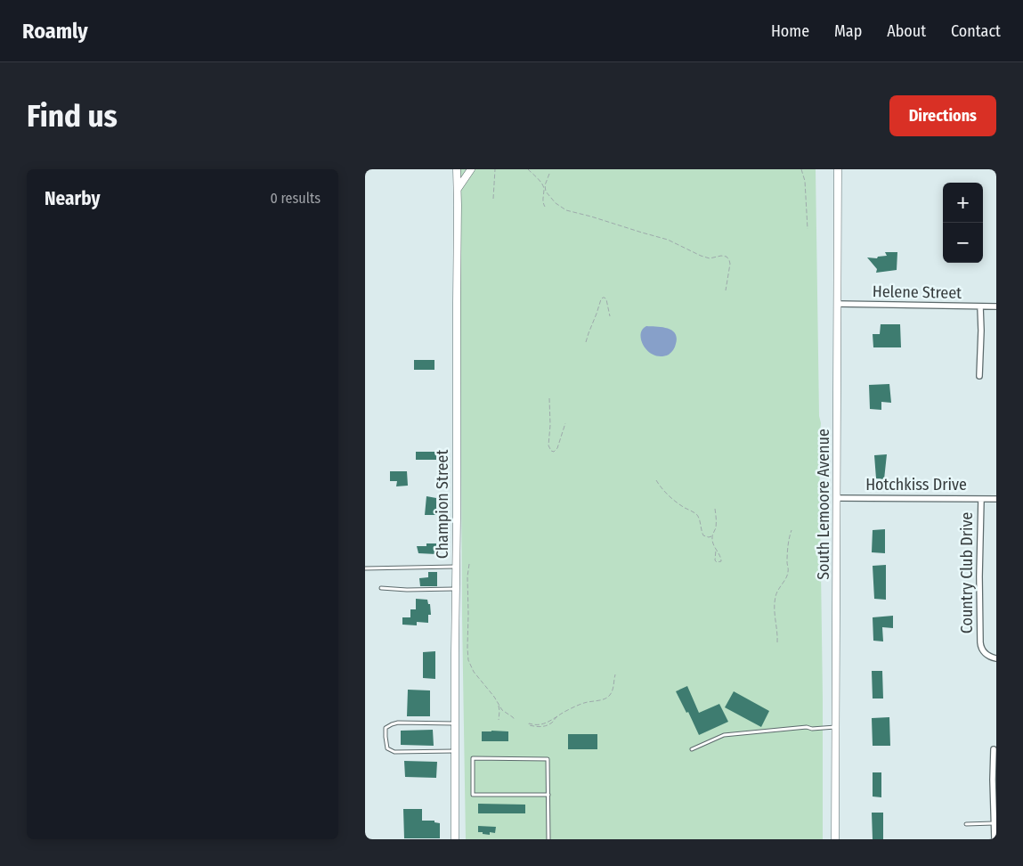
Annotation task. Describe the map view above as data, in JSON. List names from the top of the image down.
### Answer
{
  "streets": {
    "street": [
      "Helene Street",
      "Hotchkiss Drive",
      "Champion Street",
      "South Lemoore Avenue",
      "Country Club Drive"
    ]
  },
  "crossings": [
    ["Helene Street", "South Lemoore Avenue"],
    ["Hotchkiss Drive", "South Lemoore Avenue"],
    ["Hotchkiss Drive", "Country Club Drive"]
  ],
  "page": {
    "header": "Roamly",
    "nav": [
      "Home",
      "Map",
      "About",
      "Contact"
    ],
    "buttons": "Directions",
    "title": "Find us",
    "heading": ["Nearby", "0 results"],
    "map_buttons": ["+", "−"]
  }
}
